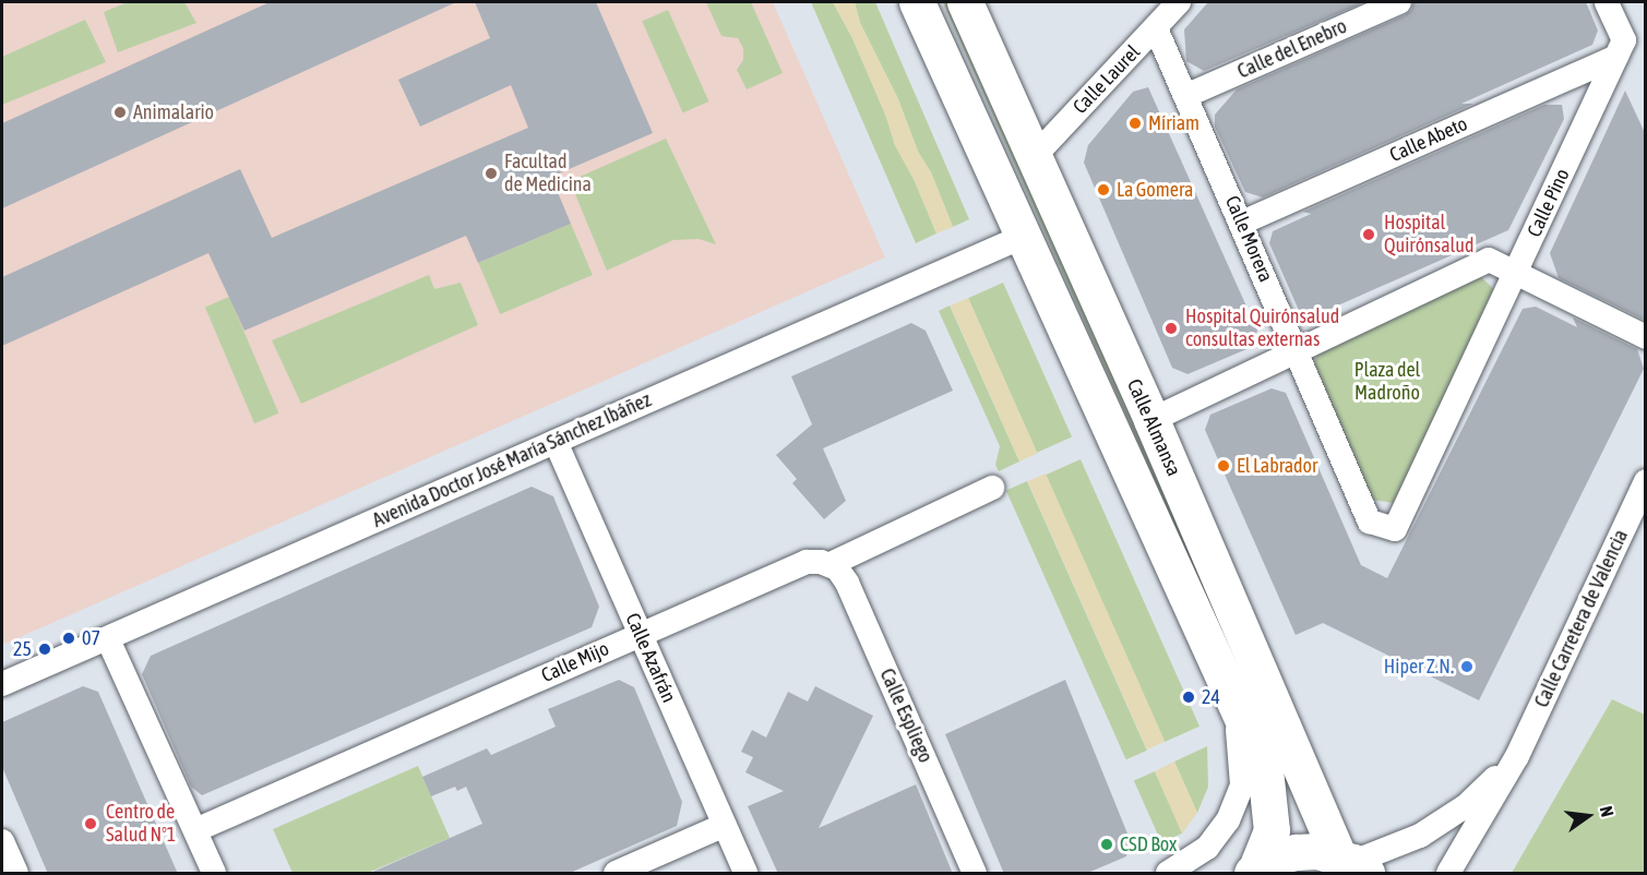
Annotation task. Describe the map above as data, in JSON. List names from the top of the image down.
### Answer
{
  "streets": {
    "main road": ["Calle Almansa"],
    "street": [
      "Calle del Enebro",
      "Calle Laurel",
      "Calle Abeto",
      "Calle Pino",
      "Calle Morera",
      "Avenida Doctor José María Sánchez Ibáñez",
      "Calle Carretera de Valencia",
      "Calle Azafrán",
      "Calle Mijo",
      "Calle Espliego"
    ]
  },
  "crossings": [
    ["Calle del Enebro", "Calle Morera"],
    ["Calle Laurel", "Calle Morera"],
    ["Calle Laurel", "Calle Almansa"],
    ["Calle Abeto", "Calle Pino"],
    ["Calle Abeto", "Calle Morera"],
    ["Calle Pino", "Calle Morera"],
    ["Calle Almansa", "Avenida Doctor José María Sánchez Ibáñez"],
    ["Calle Almansa", "Calle Carretera de Valencia"],
    ["Avenida Doctor José María Sánchez Ibáñez", "Calle Azafrán"],
    ["Calle Azafrán", "Calle Mijo"],
    ["Calle Mijo", "Calle Espliego"]
  ],
  "parks": ["Plaza del Madroño"],
  "places": [
    "Animalario",
    "Míriam",
    "Facultad de Medicina",
    "La Gomera",
    "Hospital Quirónsalud",
    "Hospital Quirónsalud consultas externas",
    "El Labrador",
    "07",
    "25",
    "Hiper Z.N.",
    "24",
    "Centro de Salud Nº1",
    "CSD Box"
  ],
  "north": "right"
}
